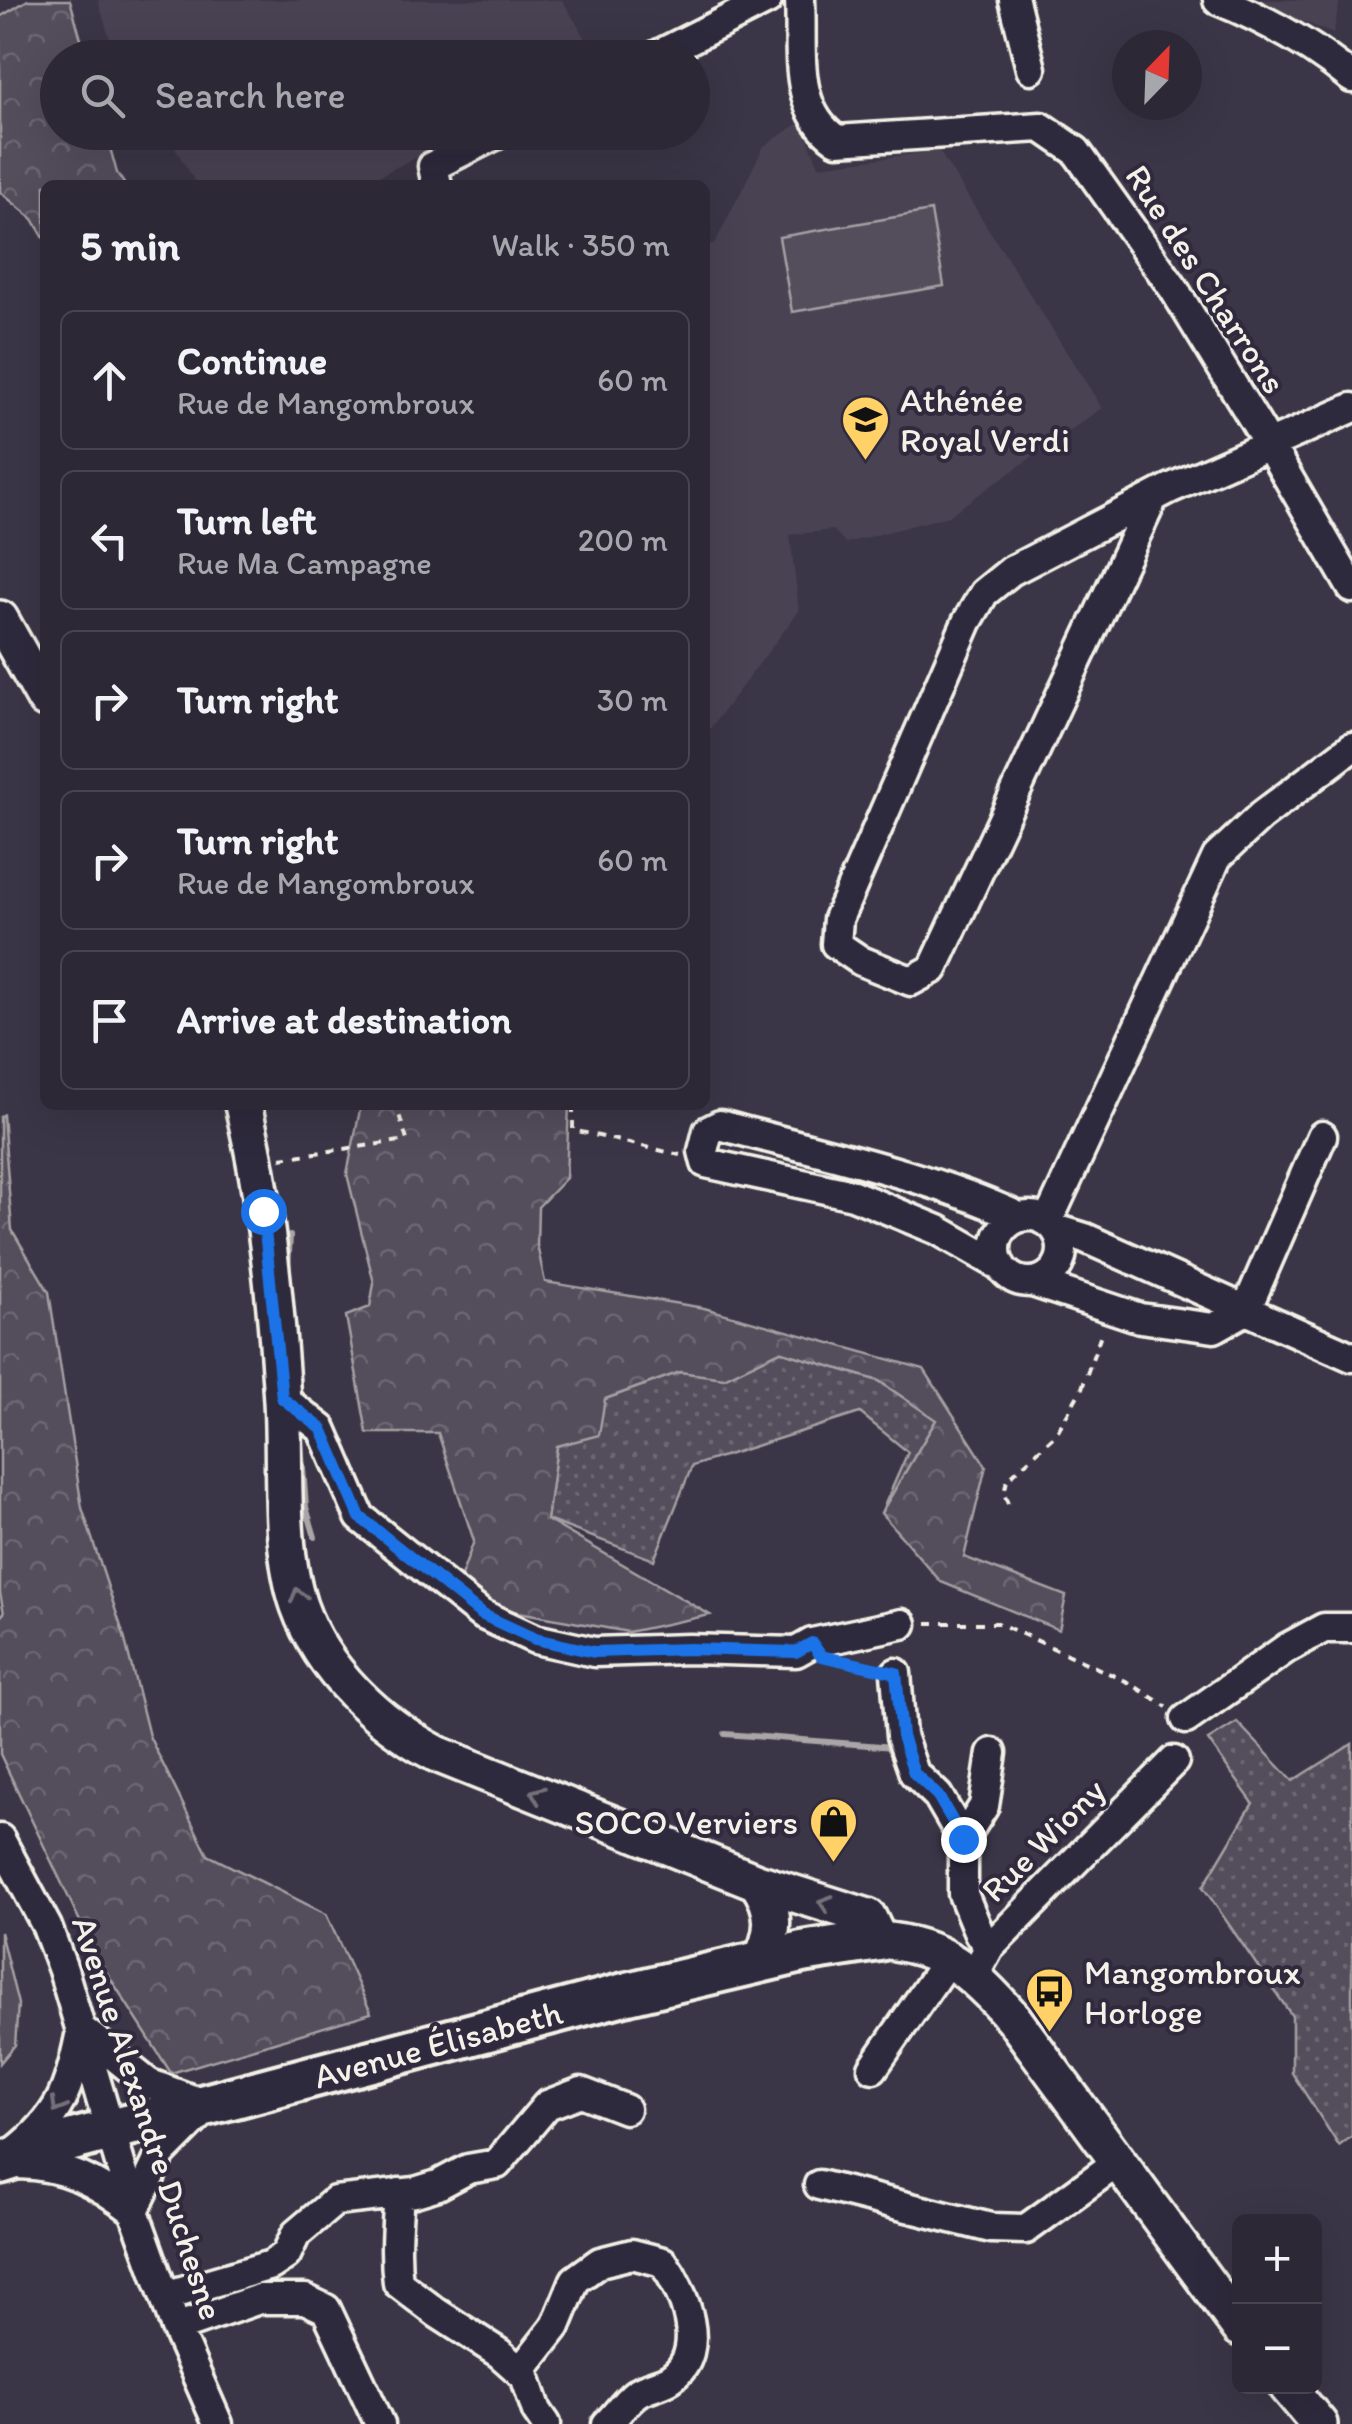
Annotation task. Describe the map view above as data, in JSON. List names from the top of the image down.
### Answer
{
  "streets": {
    "highway": ["Avenue Élisabeth"],
    "street": ["Rue des Charrons", "Rue Wiony", "Avenue Alexandre Duchesne"]
  },
  "crossings": [
    ["Avenue Élisabeth", "Avenue Alexandre Duchesne"]
  ],
  "places": {
    "school or university": ["Athénée Royal Verdi"],
    "shop": ["SOCO Verviers"],
    "bus stop": ["Mangombroux Horloge"]
  },
  "north": "top right",
  "page": {
    "search": "Search here",
    "heading": ["5 min", "Walk · 350 m"],
    "list": [
      ["Continue", "Rue de Mangombroux", "60 m"],
      ["Turn left", "Rue Ma Campagne", "200 m"],
      ["Turn right", "30 m"],
      ["Turn right", "Rue de Mangombroux", "60 m"],
      "Arrive at destination"
    ],
    "map_buttons": ["+", "−"]
  }
}
